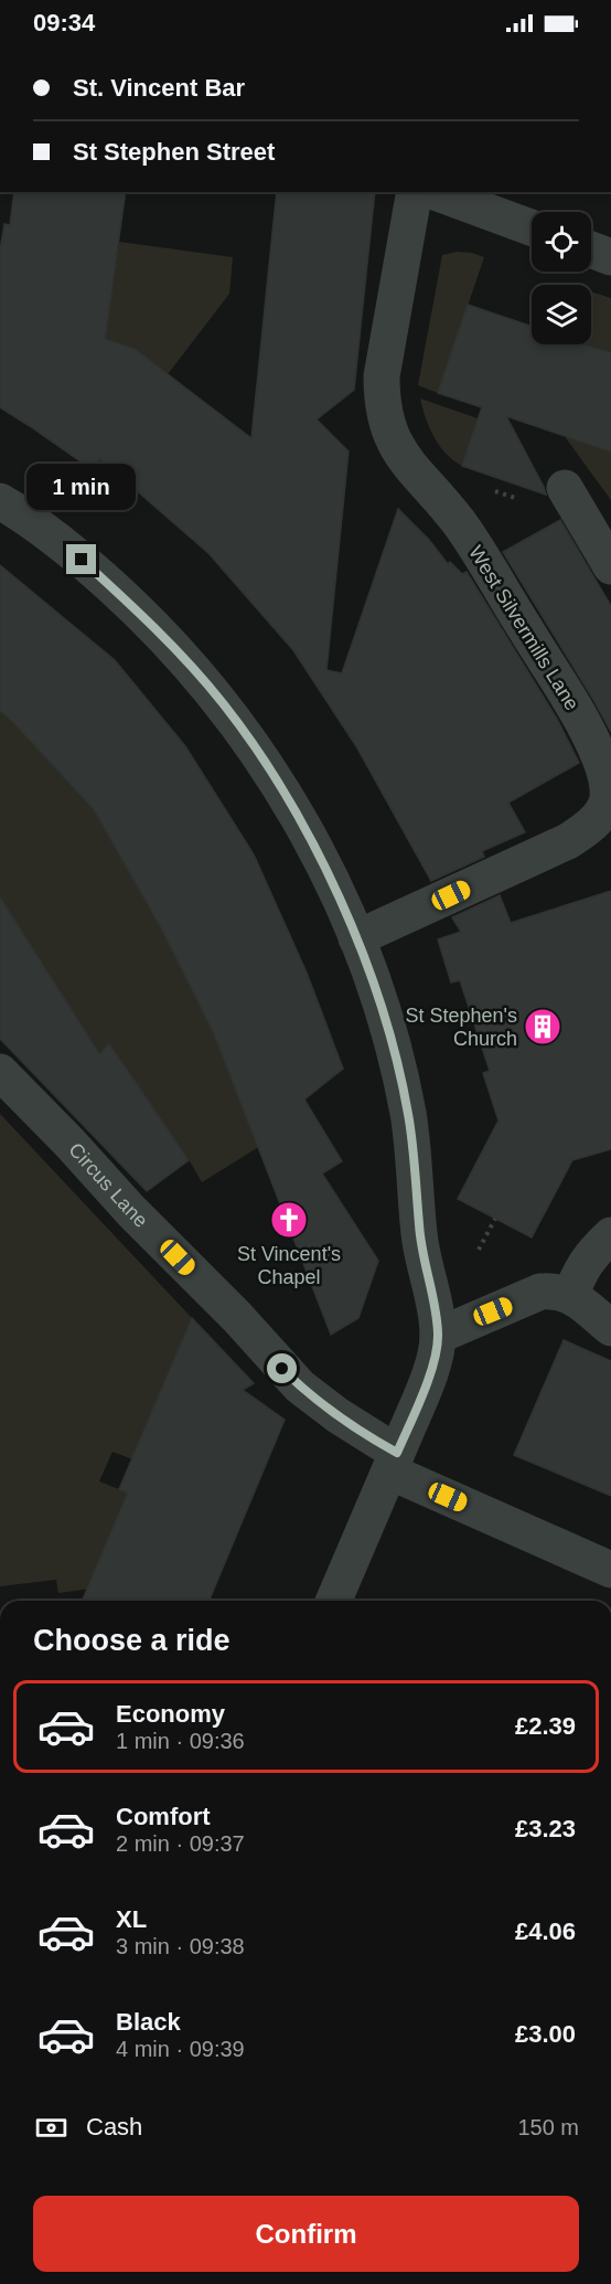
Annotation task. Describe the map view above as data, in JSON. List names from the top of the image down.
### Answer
{
  "streets": {
    "street": ["West Silvermills Lane", "Circus Lane"]
  },
  "places": {
    "building": ["St Stephen's Church"],
    "church": ["St Vincent's Chapel"]
  },
  "page": {
    "status": "09:34",
    "banner": ["St. Vincent Bar", "St Stephen Street"],
    "bubble": "1 min",
    "heading": "Choose a ride",
    "list": [
      {
        "name": "Economy",
        "note": "1 min · 09:36",
        "value": "£2.39"
      },
      {
        "name": "Comfort",
        "note": "2 min · 09:37",
        "value": "£3.23"
      },
      {
        "name": "XL",
        "note": "3 min · 09:38",
        "value": "£4.06"
      },
      {
        "name": "Black",
        "note": "4 min · 09:39",
        "value": "£3.00"
      }
    ],
    "pay": ["Cash", "150 m"],
    "buttons": "Confirm"
  }
}
